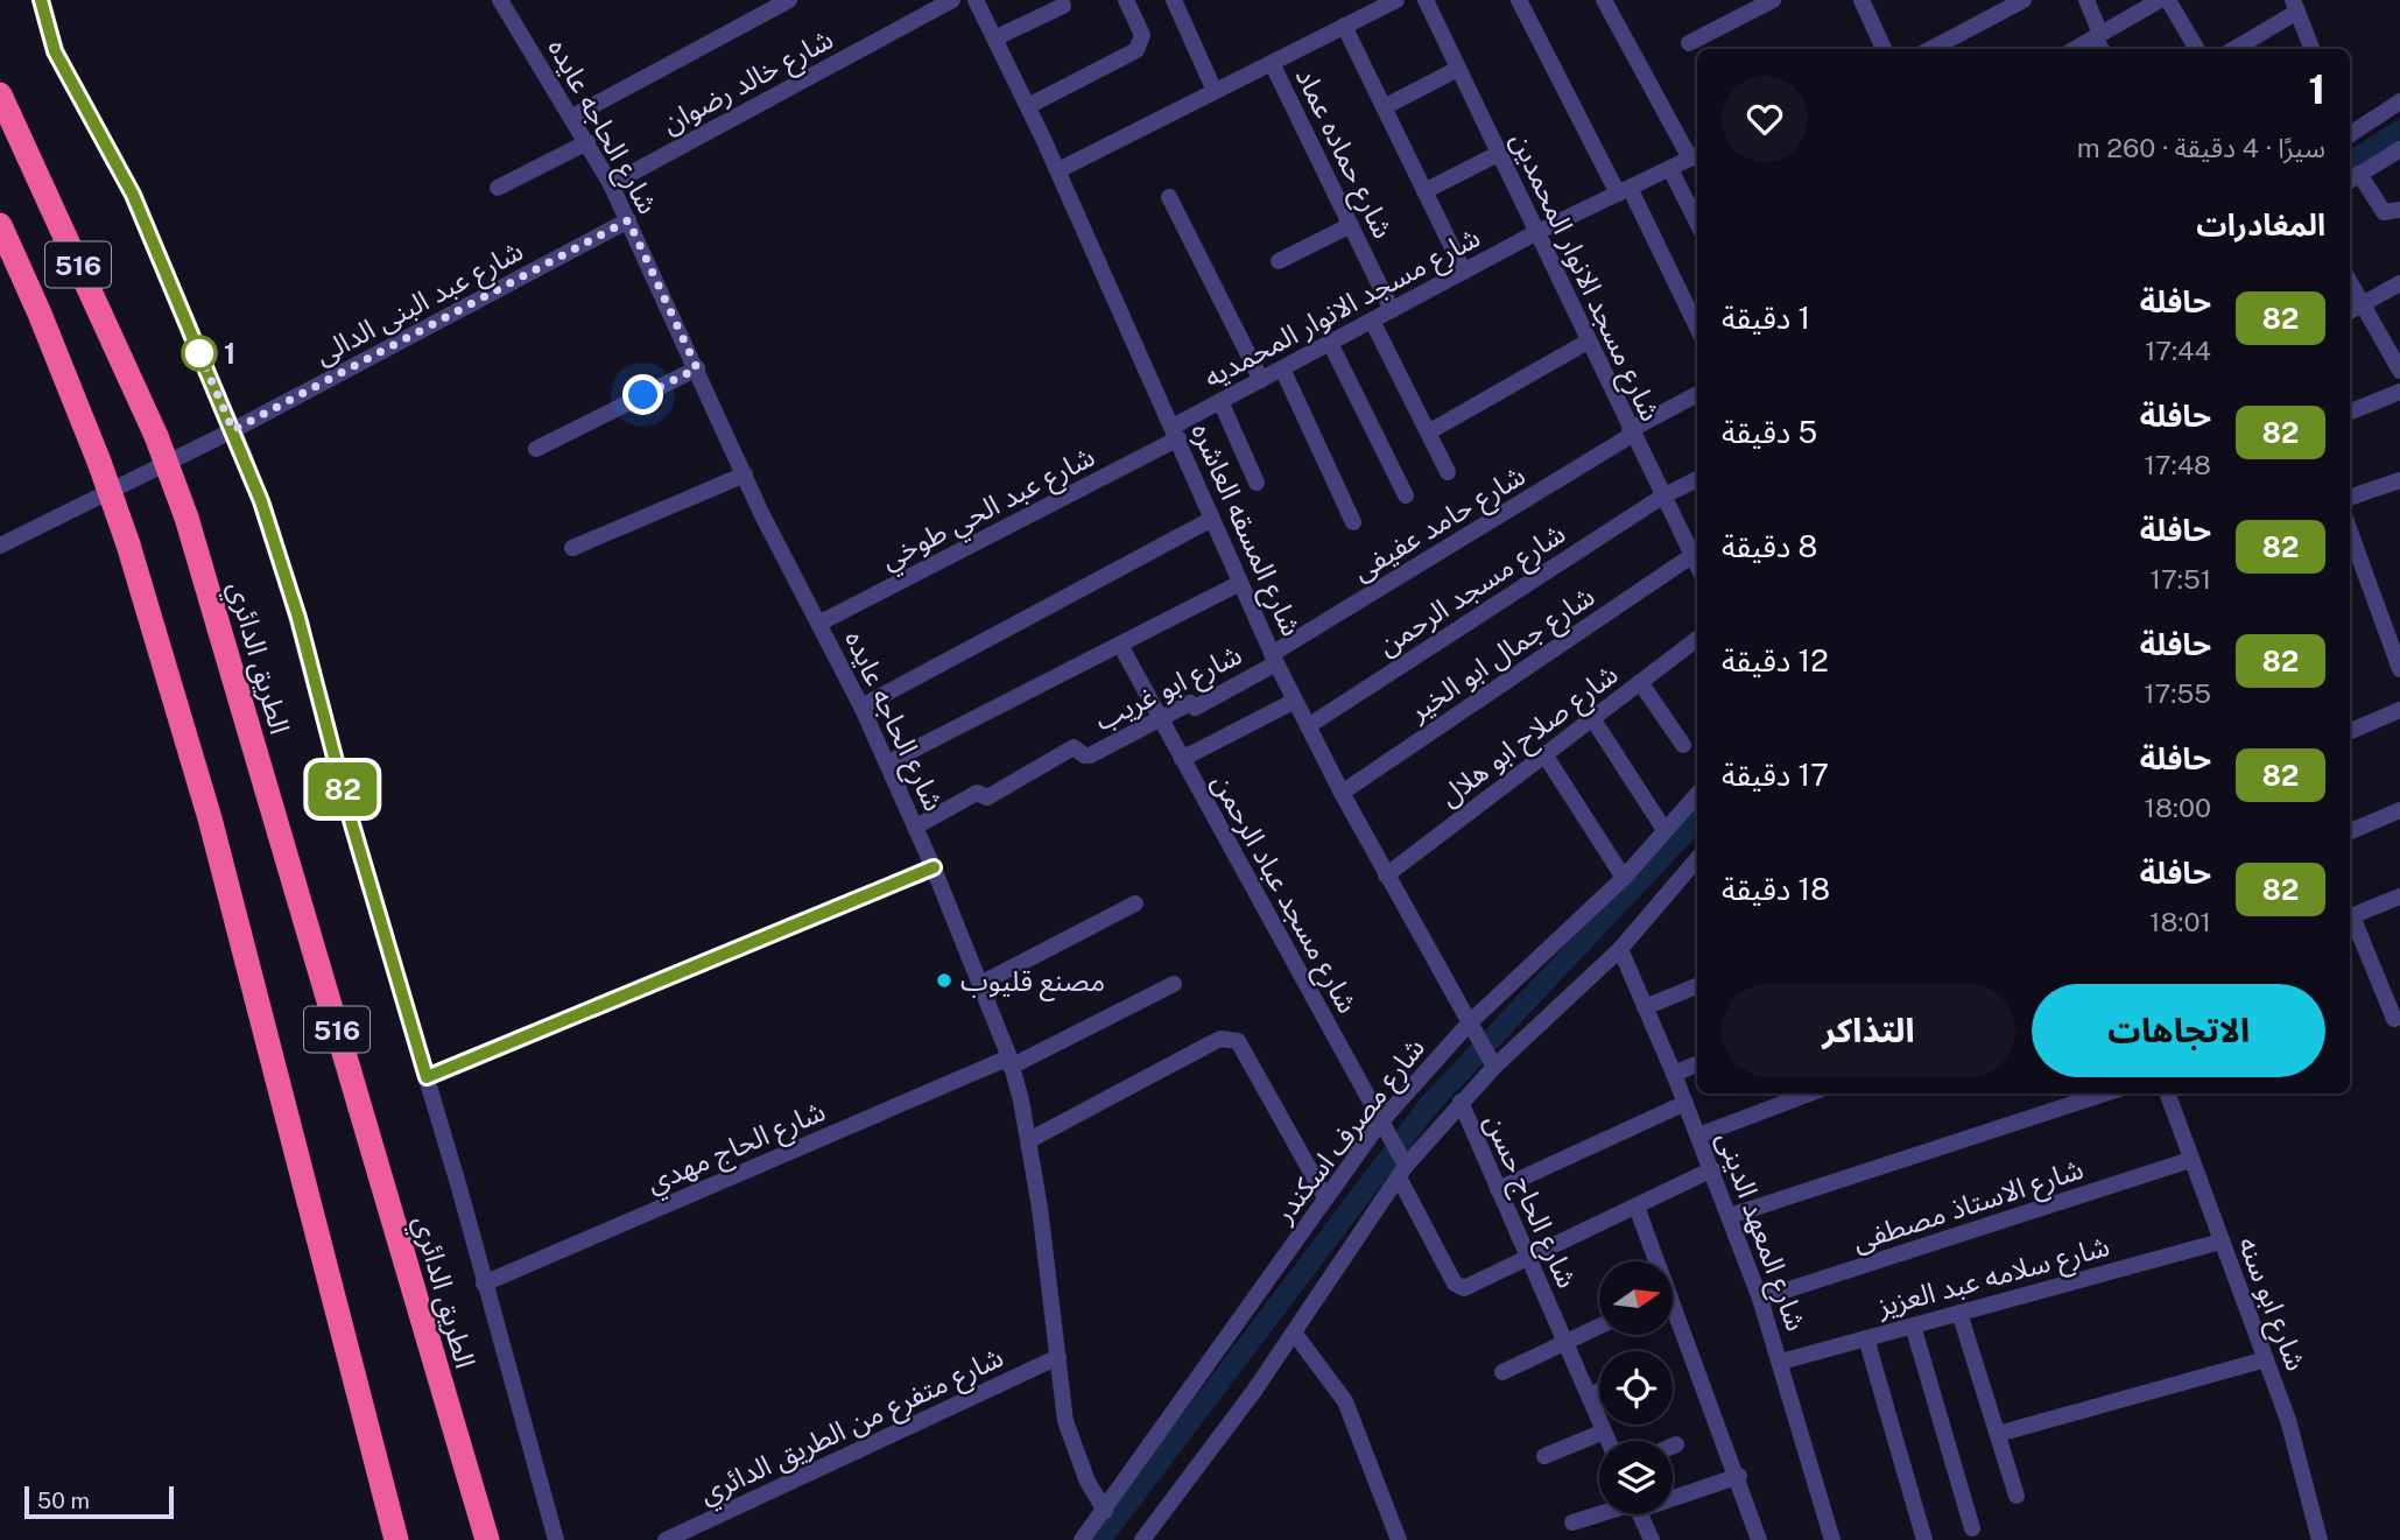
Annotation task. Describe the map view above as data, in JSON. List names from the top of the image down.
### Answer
{
  "streets": {
    "highway": ["516", "الطريق الدائري"],
    "street": [
      "شارع خالد رضوان",
      "شارع الحاجه عايده",
      "شارع حماده عماد",
      "شارع مسجد الانوار المحمدين",
      "شارع عبد البنى الدالى",
      "شارع مسجد الانوار المحمديه",
      "شارع عبد الحي طوخي",
      "شارع حامد عفيفى",
      "شارع المسقه العاشره",
      "شارع مسجد الرحمن",
      "شارع جمال ابو الخير",
      "شارع ابو غريب",
      "شارع صلاح ابو هلال",
      "شارع مسجد عباد الرحمن",
      "شارع مصرف اسكندر",
      "شارع الحاج مهدي",
      "شارع الحاج حسن",
      "شارع الاستاذ مصطفى",
      "شارع المعهد الدينى",
      "شارع سلامه عبد العزيز",
      "شارع ابو سنه",
      "شارع متفرع من الطريق الدائري"
    ]
  },
  "crossings": [
    ["شارع خالد رضوان", "شارع الحاجه عايده"],
    ["شارع الحاجه عايده", "شارع عبد البنى الدالى"],
    ["شارع الحاجه عايده", "شارع عبد الحي طوخي"],
    ["شارع الحاجه عايده", "شارع ابو غريب"],
    ["شارع الحاجه عايده", "شارع مصرف اسكندر"],
    ["شارع الحاجه عايده", "شارع الحاج مهدي"],
    ["شارع الحاجه عايده", "شارع متفرع من الطريق الدائري"],
    ["شارع حماده عماد", "شارع مسجد الانوار المحمديه"],
    ["شارع مسجد الانوار المحمدين", "شارع مسجد الانوار المحمديه"],
    ["شارع مسجد الانوار المحمدين", "شارع حامد عفيفى"],
    ["شارع مسجد الانوار المحمدين", "شارع مسجد الرحمن"],
    ["شارع مسجد الانوار المحمدين", "شارع جمال ابو الخير"],
    ["شارع مسجد الانوار المحمديه", "شارع عبد الحي طوخي"],
    ["شارع مسجد الانوار المحمديه", "شارع المسقه العاشره"],
    ["شارع عبد الحي طوخي", "شارع المسقه العاشره"],
    ["شارع حامد عفيفى", "شارع المسقه العاشره"],
    ["شارع حامد عفيفى", "شارع ابو غريب"],
    ["شارع المسقه العاشره", "شارع مسجد الرحمن"],
    ["شارع المسقه العاشره", "شارع جمال ابو الخير"],
    ["شارع المسقه العاشره", "شارع ابو غريب"],
    ["شارع المسقه العاشره", "شارع صلاح ابو هلال"],
    ["شارع المسقه العاشره", "شارع مصرف اسكندر"],
    ["شارع ابو غريب", "شارع مسجد عباد الرحمن"],
    ["شارع مسجد عباد الرحمن", "شارع مصرف اسكندر"],
    ["شارع مسجد عباد الرحمن", "شارع الحاج حسن"],
    ["شارع الاستاذ مصطفى", "شارع المعهد الدينى"],
    ["شارع الاستاذ مصطفى", "شارع ابو سنه"],
    ["شارع المعهد الدينى", "شارع سلامه عبد العزيز"],
    ["شارع سلامه عبد العزيز", "شارع ابو سنه"]
  ],
  "places": ["1", "مصنع قليوب"],
  "lines": ["bus line 82"],
  "scale_bar": "50 m",
  "north": "right",
  "page": {
    "on_map": "82",
    "heading": [
      ["1", "سيرًا · 4 دقيقة · 260 m"],
      "المغادرات"
    ],
    "list": [
      {
        "mark": "82",
        "name": "حافلة",
        "note": "17:44",
        "value": "1 دقيقة"
      },
      {
        "mark": "82",
        "name": "حافلة",
        "note": "17:48",
        "value": "5 دقيقة"
      },
      {
        "mark": "82",
        "name": "حافلة",
        "note": "17:51",
        "value": "8 دقيقة"
      },
      {
        "mark": "82",
        "name": "حافلة",
        "note": "17:55",
        "value": "12 دقيقة"
      },
      {
        "mark": "82",
        "name": "حافلة",
        "note": "18:00",
        "value": "17 دقيقة"
      },
      {
        "mark": "82",
        "name": "حافلة",
        "note": "18:01",
        "value": "18 دقيقة"
      }
    ],
    "buttons": ["الاتجاهات", "التذاكر"],
    "scale": "50 m"
  }
}
